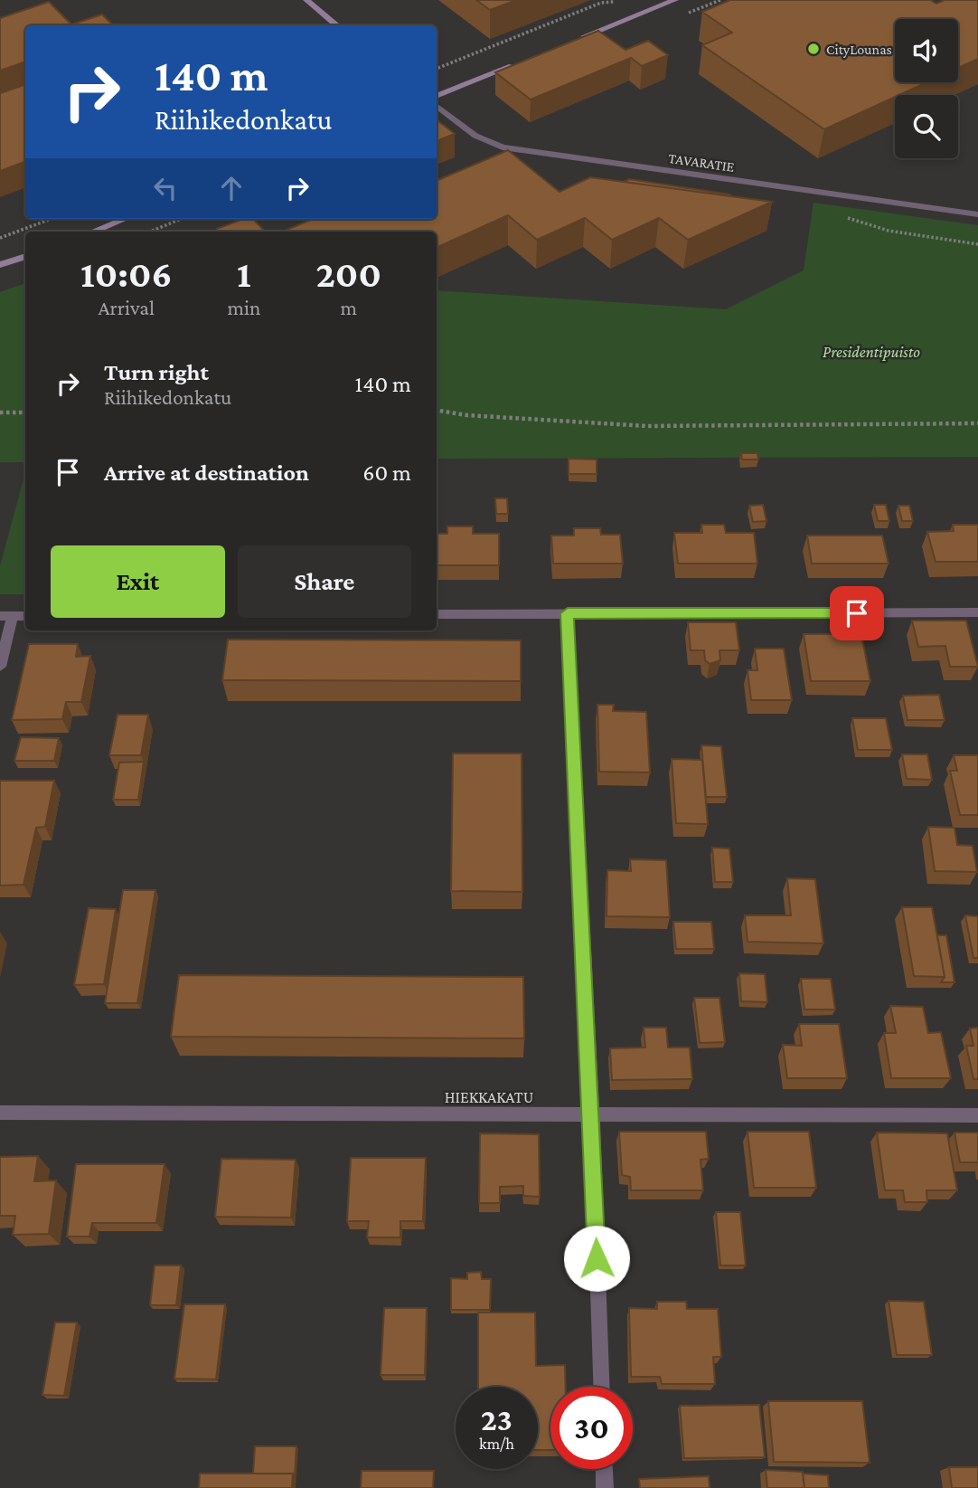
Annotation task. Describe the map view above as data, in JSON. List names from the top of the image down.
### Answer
{
  "streets": {
    "street": ["TAVARATIE", "HIEKKAKATU"]
  },
  "parks": ["Presidentipuisto"],
  "places": ["CityLounas"],
  "page": {
    "turn": ["140 m", "Riihikedonkatu"],
    "eta": [
      "10:06",
      "Arrival",
      "1",
      "min",
      "200",
      "m"
    ],
    "list": [
      {
        "name": "Turn right",
        "note": "Riihikedonkatu",
        "value": "140 m"
      },
      {
        "name": "Arrive at destination",
        "value": "60 m"
      }
    ],
    "buttons": ["Exit", "Share"],
    "speed": "23 km/h",
    "limit": "30"
  }
}
